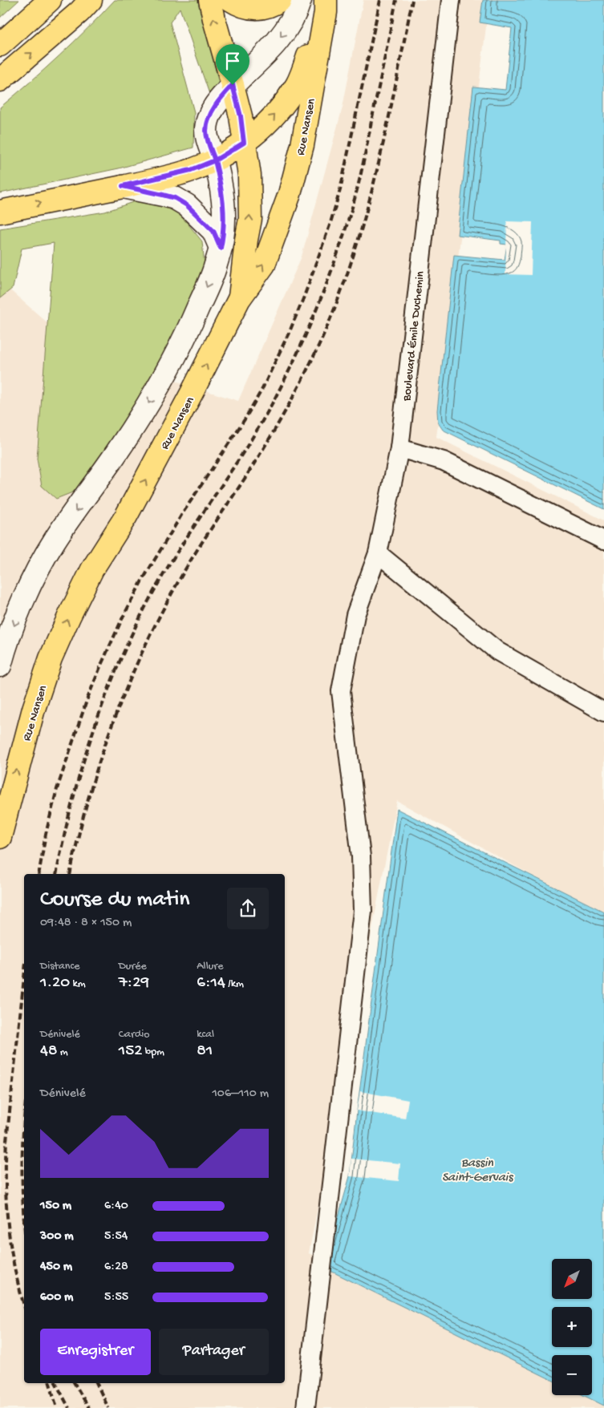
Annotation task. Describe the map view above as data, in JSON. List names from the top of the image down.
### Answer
{
  "streets": {
    "main road": ["Rue Nansen"],
    "street": ["Boulevard Émile Duchemin"]
  },
  "water": ["Bassin Saint-Gervais"],
  "north": "bottom left",
  "page": {
    "heading": ["Course du matin", "09:48 · 8 × 150 m"],
    "stats": [
      ["Distance", "1.20 km"],
      ["Durée", "7:29"],
      ["Allure", "6:14 /km"],
      ["Dénivelé", "48 m"],
      ["Cardio", "152 bpm"],
      ["kcal", "81"]
    ],
    "chart": ["Dénivelé", "106–110 m"],
    "list": [
      {
        "name": "150 m",
        "note": "6:40"
      },
      {
        "name": "300 m",
        "note": "5:54"
      },
      {
        "name": "450 m",
        "note": "6:28"
      },
      {
        "name": "600 m",
        "note": "5:55"
      }
    ],
    "map_buttons": ["+", "−"],
    "buttons": ["Enregistrer", "Partager"]
  }
}
